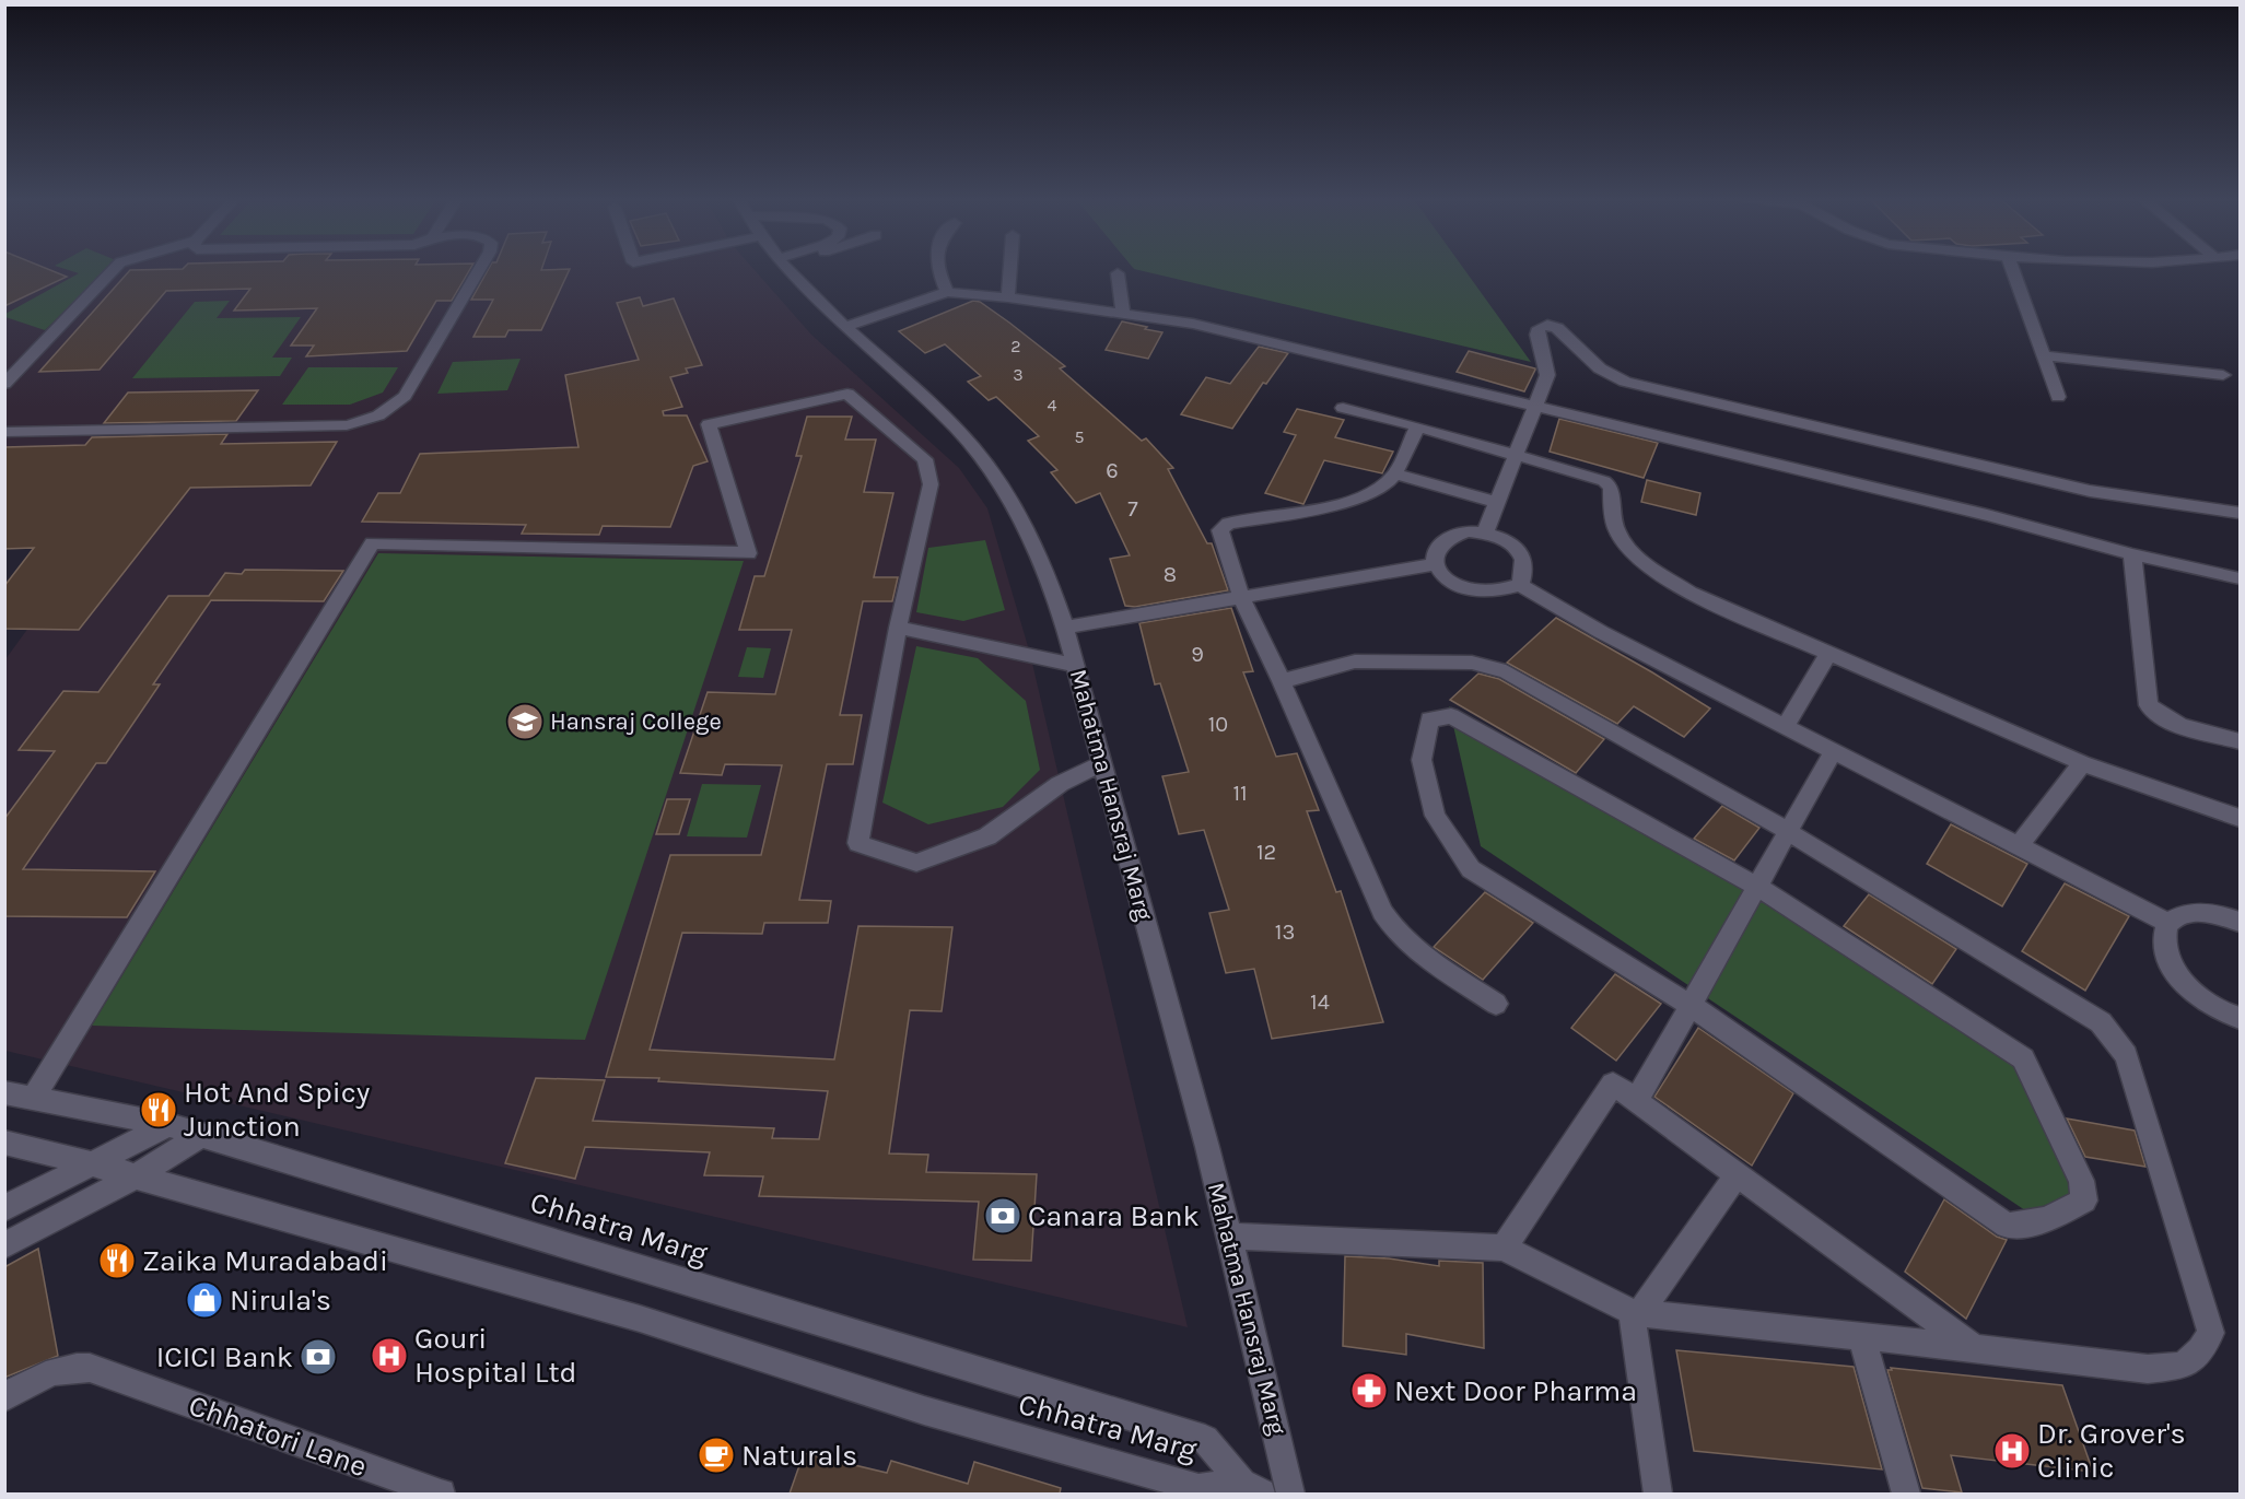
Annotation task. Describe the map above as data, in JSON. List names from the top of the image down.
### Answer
{
  "streets": {
    "street": ["Mahatma Hansraj Marg", "Chhatra Marg", "Chhatori Lane"]
  },
  "places": {
    "school or university": ["Hansraj College"],
    "restaurant": ["Hot And Spicy Junction", "Zaika Muradabadi"],
    "bank": ["Canara Bank", "ICICI Bank"],
    "shop": ["Nirula's"],
    "hospital": ["Gouri Hospital Ltd", "Dr. Grover's Clinic"],
    "pharmacy": ["Next Door Pharma"],
    "cafe": ["Naturals"]
  },
  "house_numbers": [
    "2",
    "3",
    "4",
    "5",
    "6",
    "7",
    "8",
    "9",
    "10",
    "11",
    "12",
    "13",
    "14"
  ]
}
